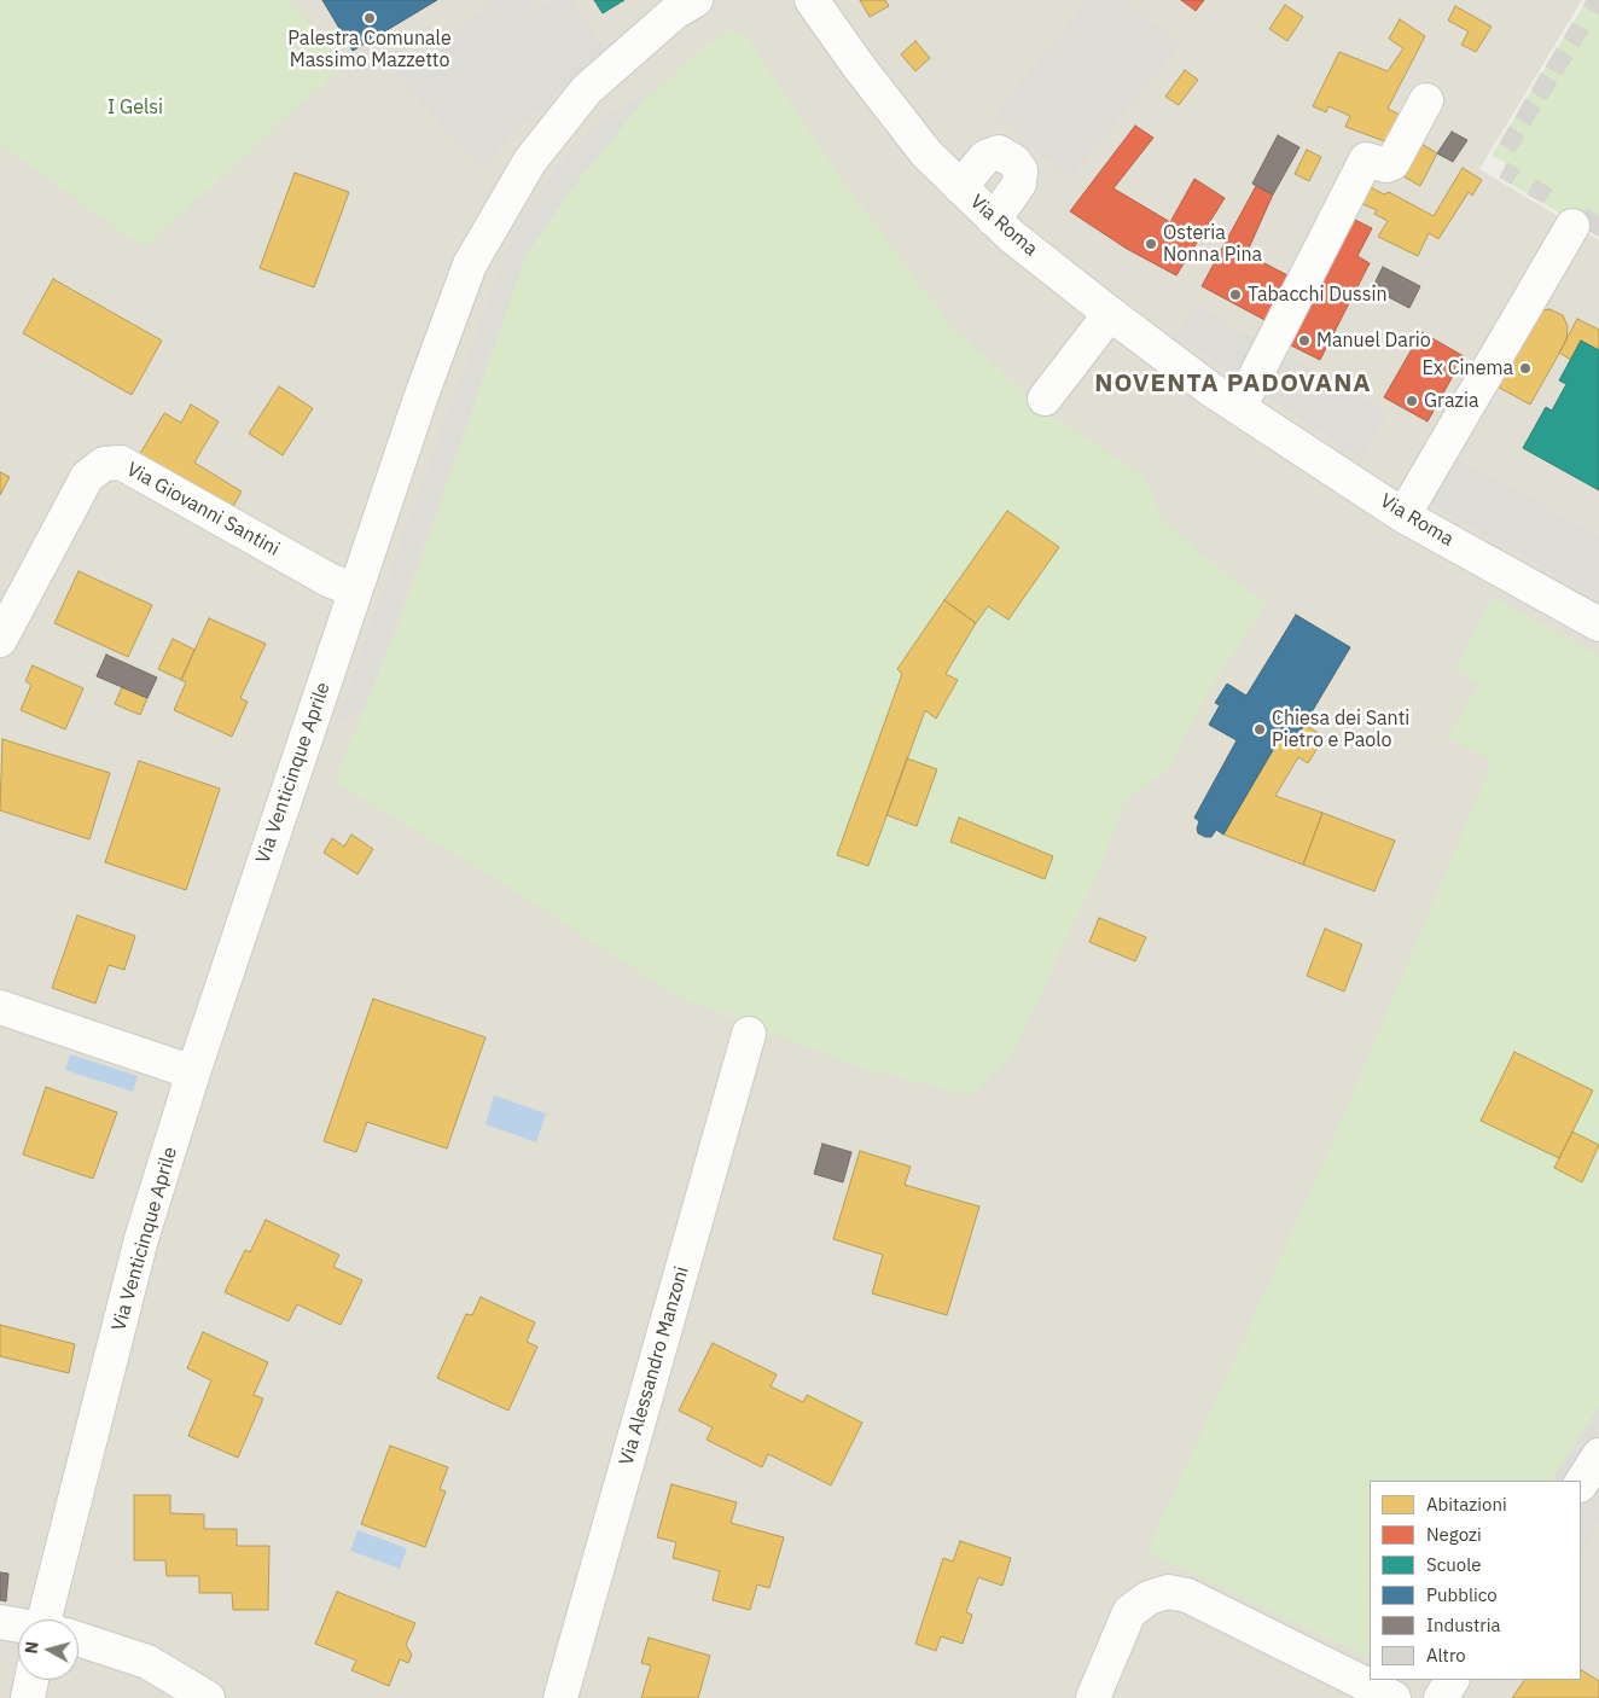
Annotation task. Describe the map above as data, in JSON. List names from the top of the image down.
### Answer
{
  "streets": {
    "street": [
      "Via Roma",
      "Via Giovanni Santini",
      "Via Venticinque Aprile",
      "Via Alessandro Manzoni"
    ]
  },
  "crossings": [
    ["Via Giovanni Santini", "Via Venticinque Aprile"]
  ],
  "districts": ["NOVENTA PADOVANA"],
  "parks": ["I Gelsi"],
  "places": [
    "Palestra Comunale Massimo Mazzetto",
    "Osteria Nonna Pina",
    "Tabacchi Dussin",
    "Manuel Dario",
    "Ex Cinema",
    "Grazia",
    "Chiesa dei Santi Pietro e Paolo"
  ],
  "legend": [
    "Abitazioni",
    "Negozi",
    "Scuole",
    "Pubblico",
    "Industria",
    "Altro"
  ],
  "north": "left"
}
